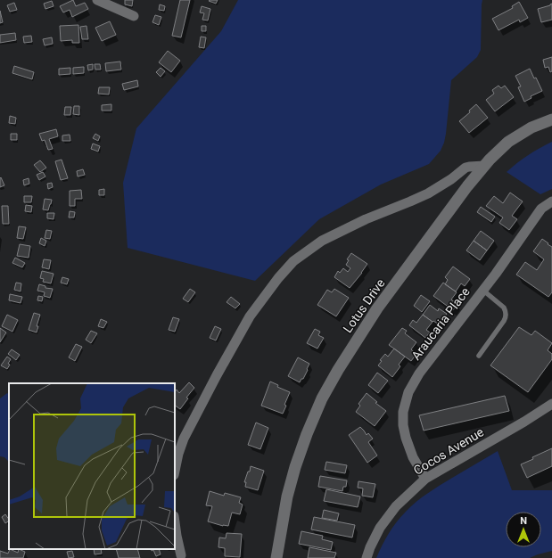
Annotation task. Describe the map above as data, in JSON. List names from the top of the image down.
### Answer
{
  "streets": {
    "street": ["Lotus Drive", "Araucaria Place", "Cocos Avenue"]
  },
  "crossings": [
    ["Araucaria Place", "Cocos Avenue"]
  ],
  "north": "top"
}
